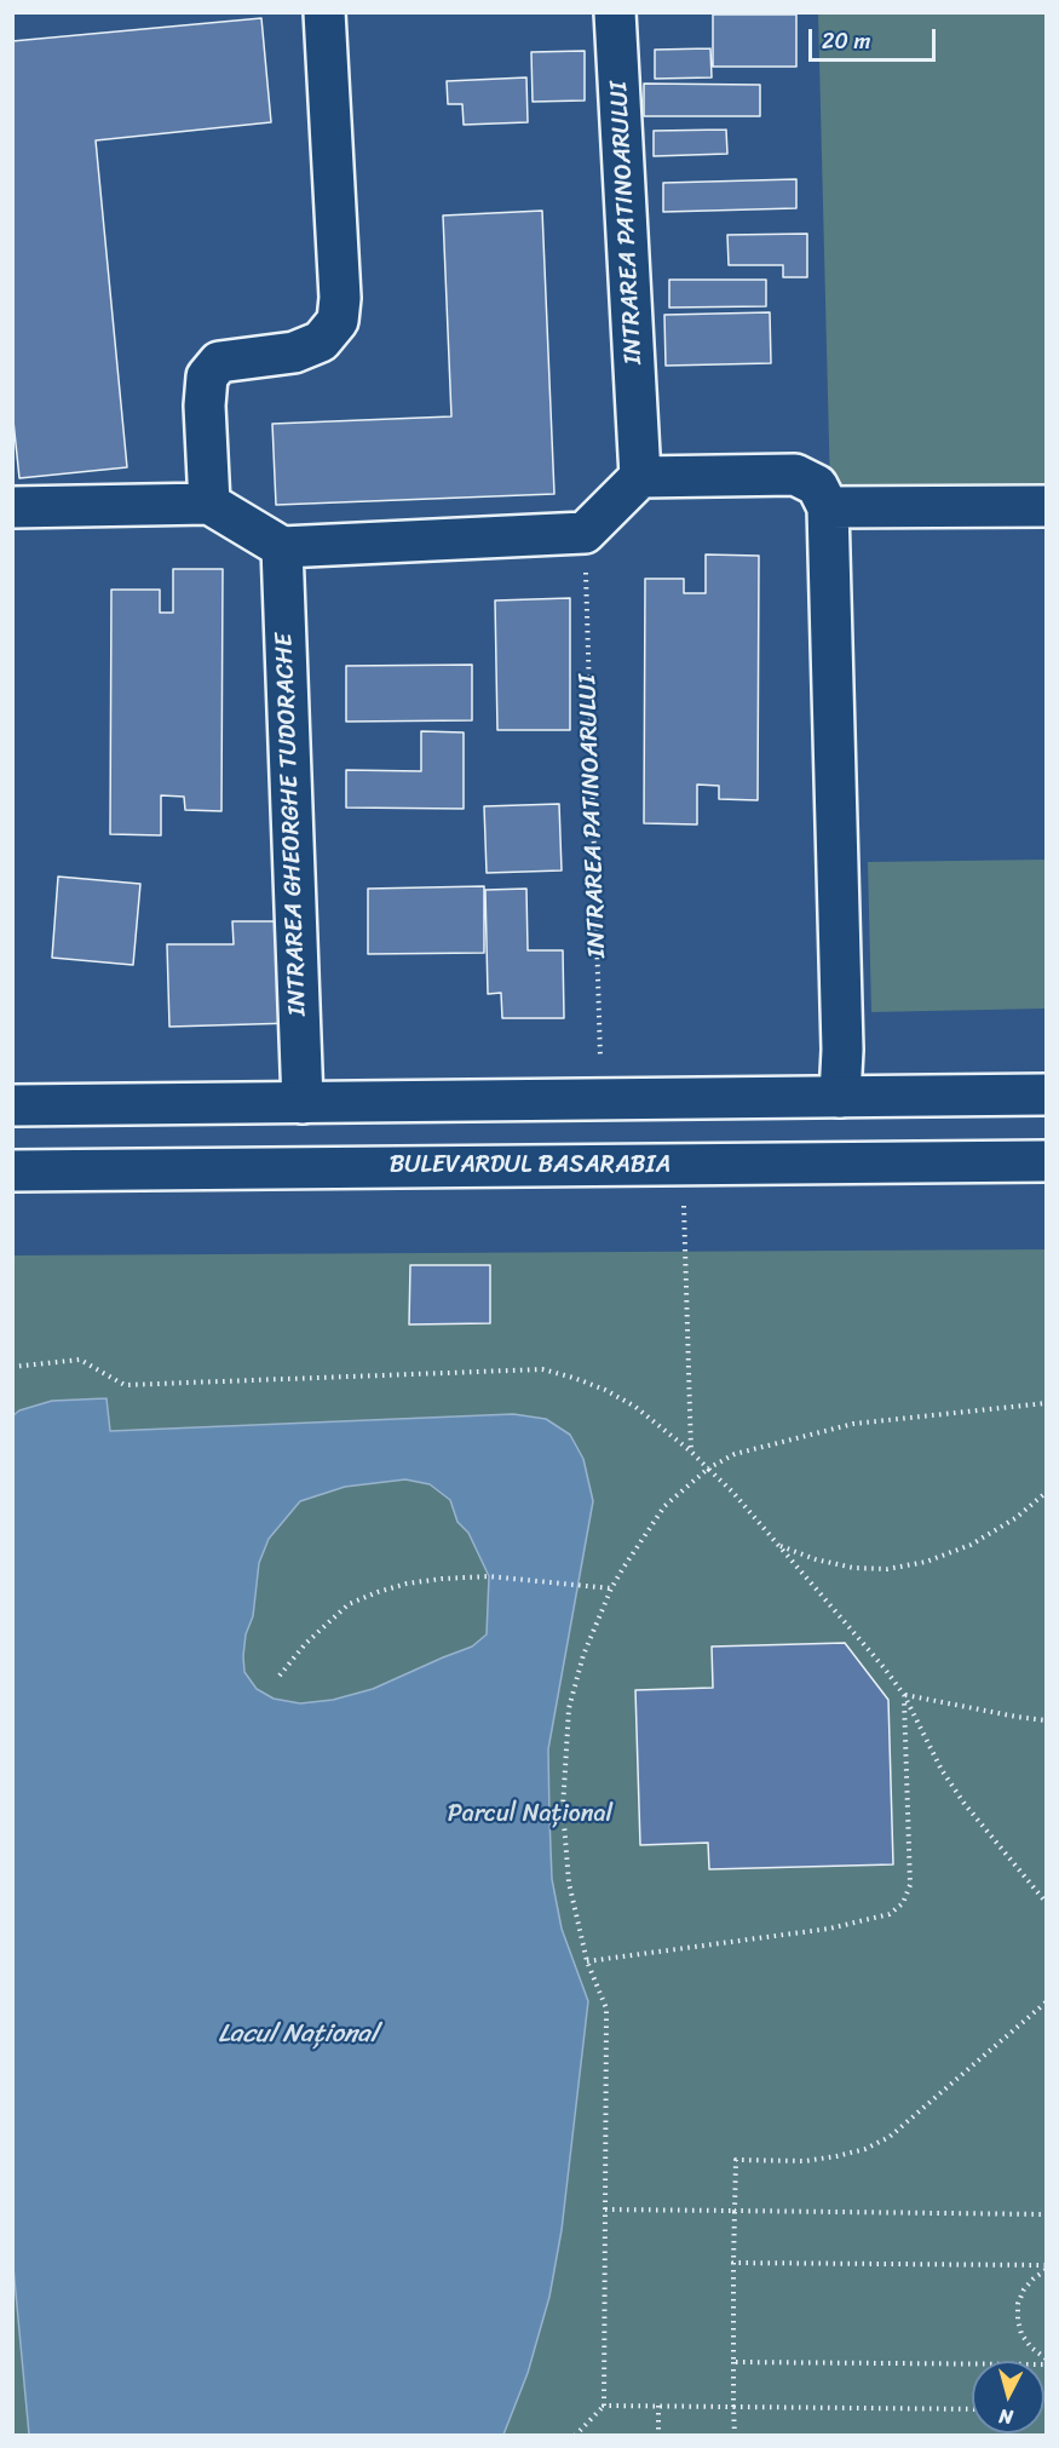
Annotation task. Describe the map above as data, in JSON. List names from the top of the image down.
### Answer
{
  "streets": {
    "street": ["INTRAREA PATINOARULUI", "INTRAREA GHEORGHE TUDORACHE", "BULEVARDUL BASARABIA"]
  },
  "water": ["Lacul Național"],
  "parks": ["Parcul Național"],
  "scale_bar": "20 m",
  "north": "bottom"
}
